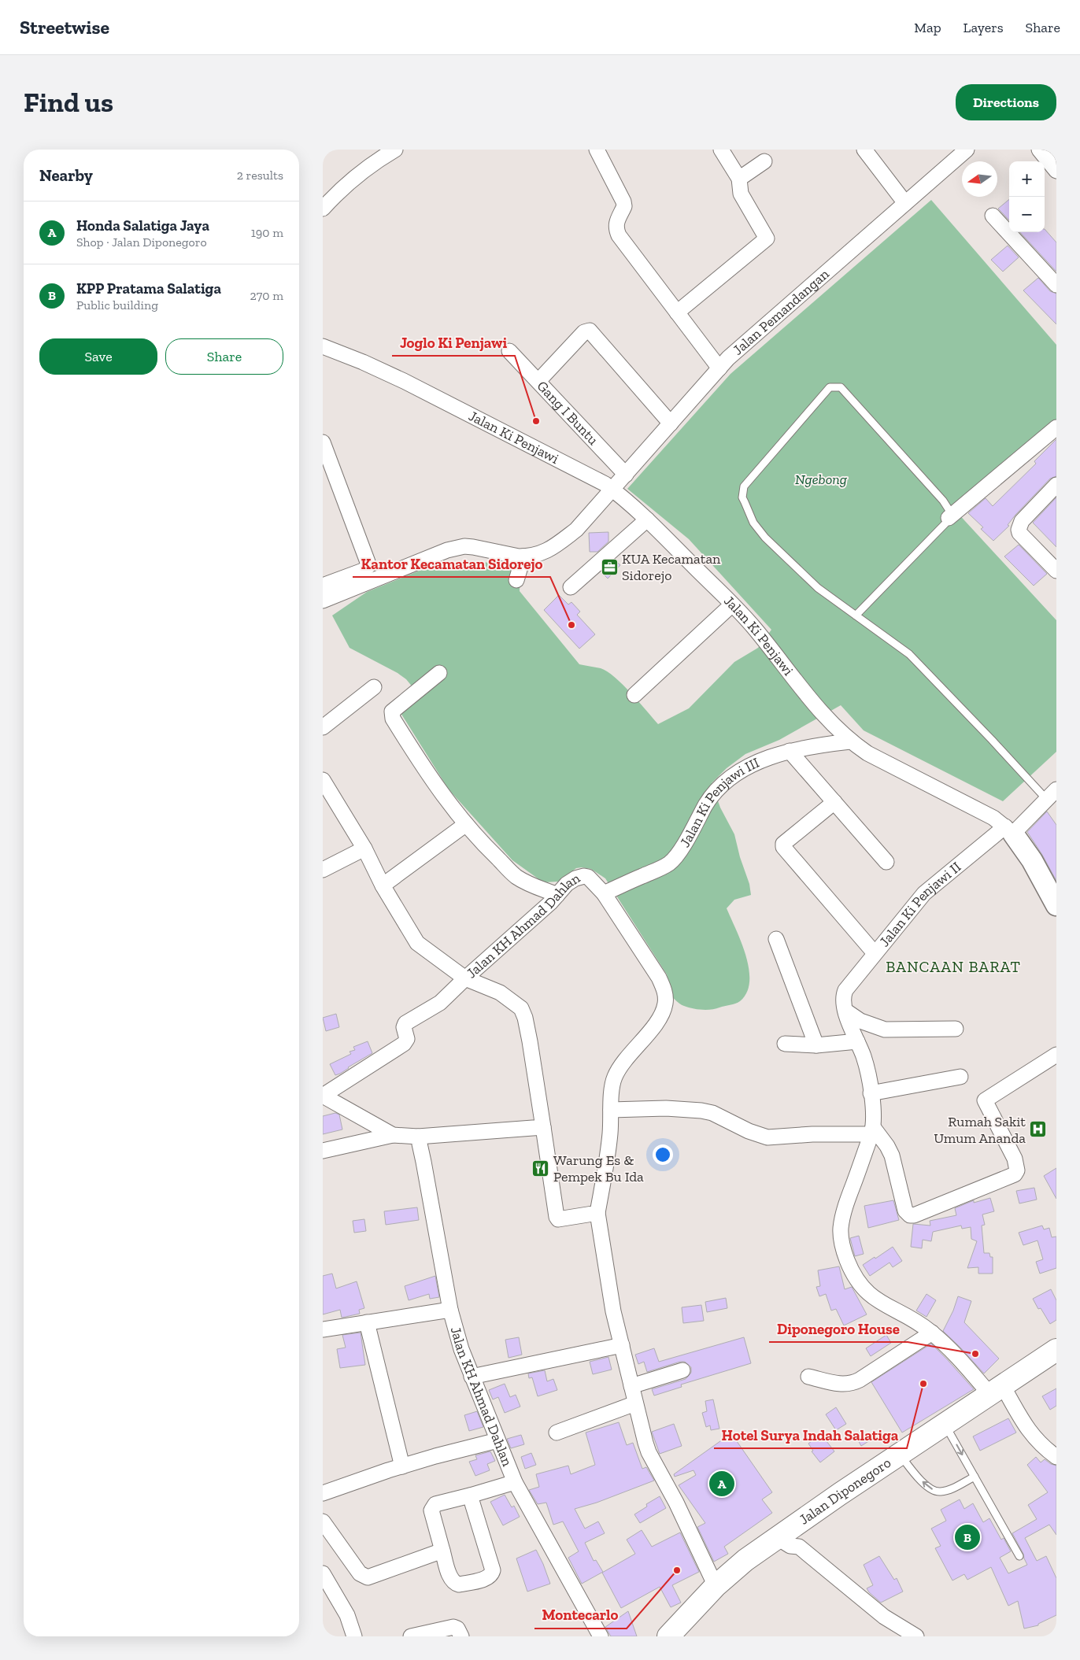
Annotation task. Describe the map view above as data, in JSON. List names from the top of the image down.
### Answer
{
  "streets": {
    "main road": ["Jalan Diponegoro"],
    "street": [
      "Jalan Pemandangan",
      "Gang I Buntu",
      "Jalan Ki Penjawi",
      "Jalan Ki Penjawi III",
      "Jalan Ki Penjawi II",
      "Jalan KH Ahmad Dahlan"
    ]
  },
  "crossings": [
    ["Jalan Pemandangan", "Gang I Buntu"],
    ["Jalan Pemandangan", "Jalan Ki Penjawi"],
    ["Jalan Ki Penjawi", "Jalan Ki Penjawi III"],
    ["Jalan Ki Penjawi", "Jalan Ki Penjawi II"],
    ["Jalan Ki Penjawi III", "Jalan KH Ahmad Dahlan"],
    ["Jalan Ki Penjawi II", "Jalan Diponegoro"]
  ],
  "districts": ["BANCAAN BARAT"],
  "parks": ["Ngebong"],
  "places": {
    "other": [
      "Joglo Ki Penjawi",
      "Kantor Kecamatan Sidorejo",
      "Diponegoro House",
      "Hotel Surya Indah Salatiga",
      "Montecarlo"
    ],
    "office": ["KUA Kecamatan Sidorejo"],
    "hospital": ["Rumah Sakit Umum Ananda"],
    "restaurant": ["Warung Es & Pempek Bu Ida"]
  },
  "north": "left",
  "page": {
    "header": "Streetwise",
    "nav": ["Map", "Layers", "Share"],
    "buttons": [
      "Directions",
      ["Save", "Share"]
    ],
    "title": "Find us",
    "heading": ["Nearby", "2 results"],
    "map_buttons": ["+", "−"],
    "list": [
      {
        "mark": "A",
        "name": "Honda Salatiga Jaya",
        "note": "Shop · Jalan Diponegoro",
        "value": "190 m"
      },
      {
        "mark": "B",
        "name": "KPP Pratama Salatiga",
        "note": "Public building",
        "value": "270 m"
      }
    ],
    "pins": ["A", "B"]
  }
}
